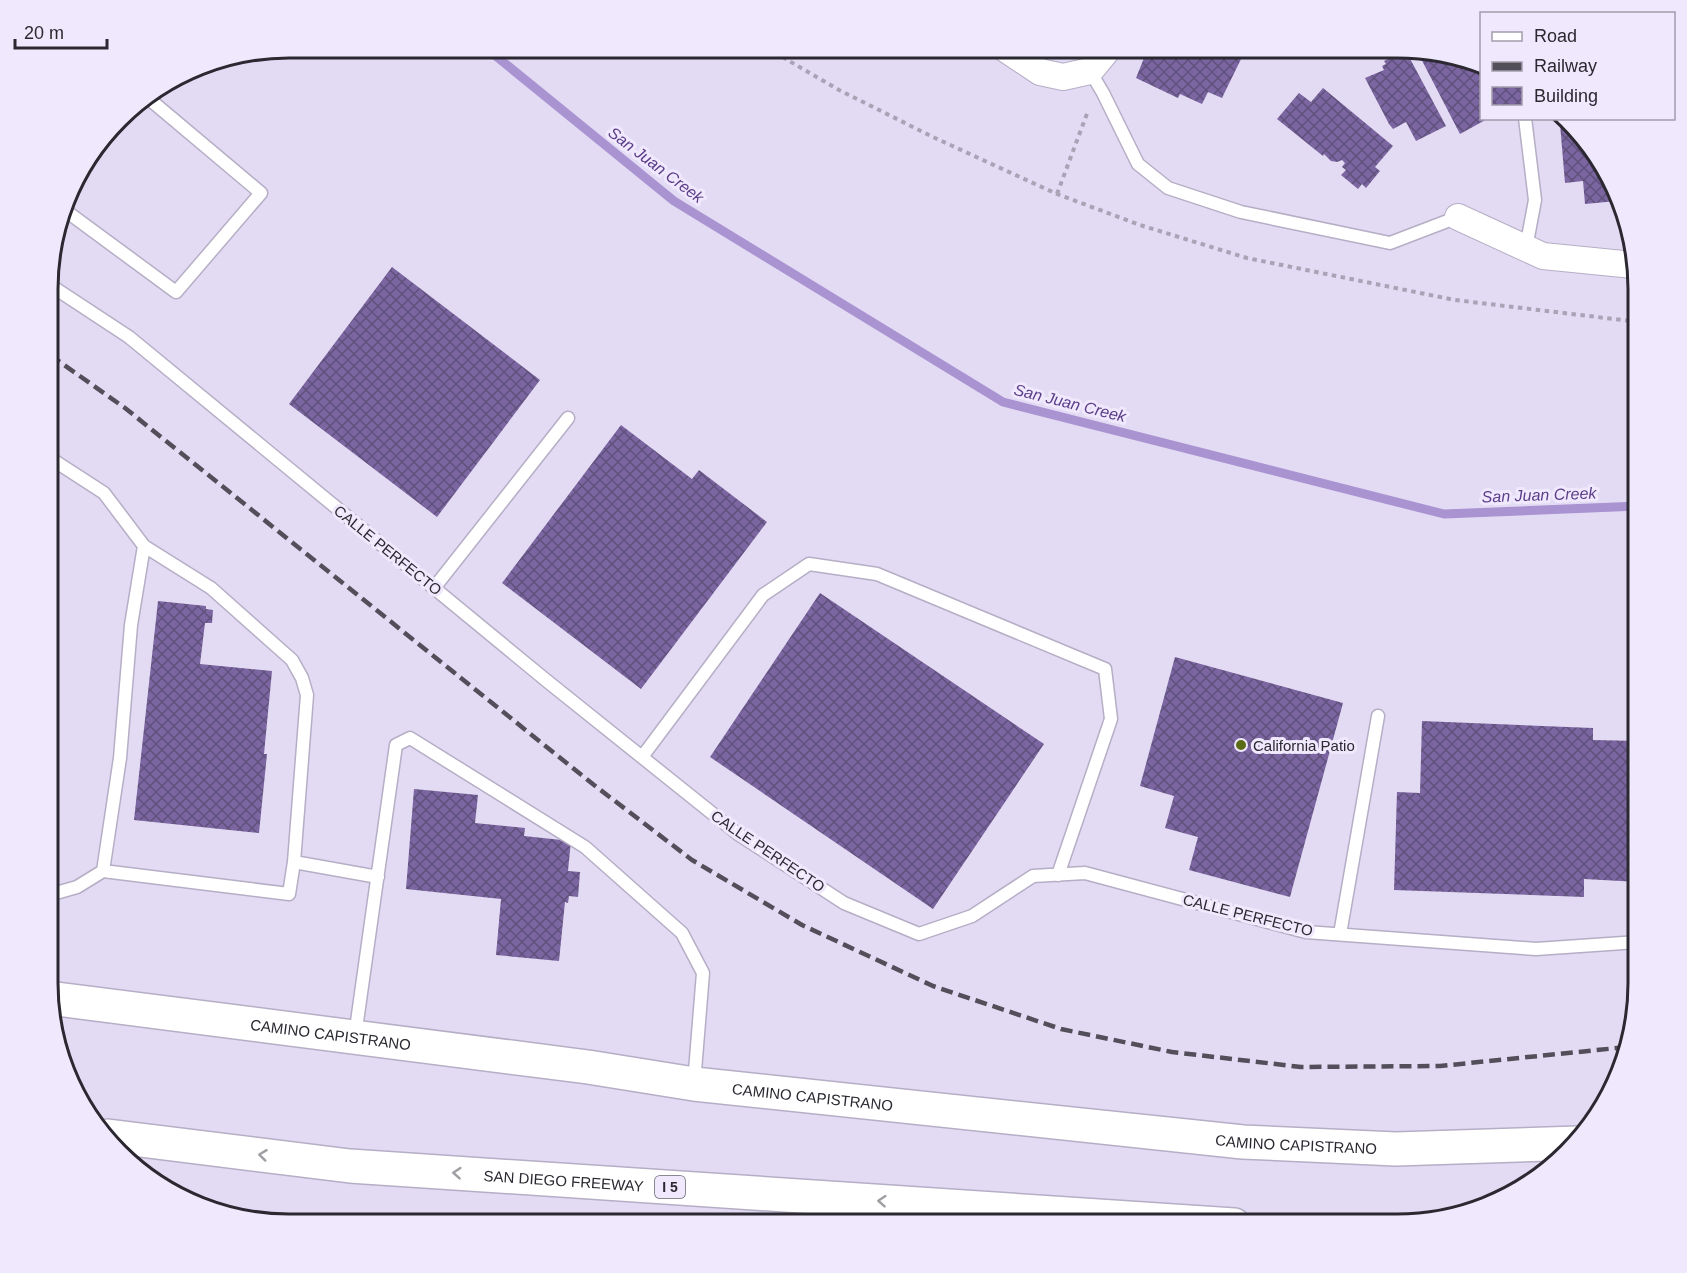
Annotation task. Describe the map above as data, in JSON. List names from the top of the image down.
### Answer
{
  "streets": {
    "main road": ["CAMINO CAPISTRANO", "SAN DIEGO FREEWAY", "I 5"],
    "lane": ["CALLE PERFECTO"]
  },
  "one_way": ["SAN DIEGO FREEWAY"],
  "water": ["San Juan Creek"],
  "places": ["California Patio"],
  "legend": ["Road", "Railway", "Building"],
  "scale_bar": "20 m"
}
